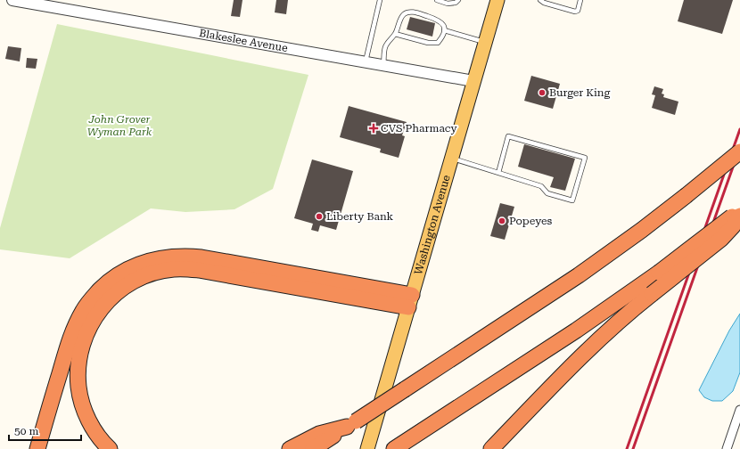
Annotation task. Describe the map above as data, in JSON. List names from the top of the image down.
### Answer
{
  "streets": {
    "main road": ["Washington Avenue"],
    "street": ["Blakeslee Avenue"]
  },
  "crossings": [
    ["Blakeslee Avenue", "Washington Avenue"]
  ],
  "parks": ["John Grover Wyman Park"],
  "places": {
    "other": ["Burger King", "Liberty Bank", "Popeyes"],
    "health": ["CVS Pharmacy"]
  },
  "scale_bar": "50 m"
}
